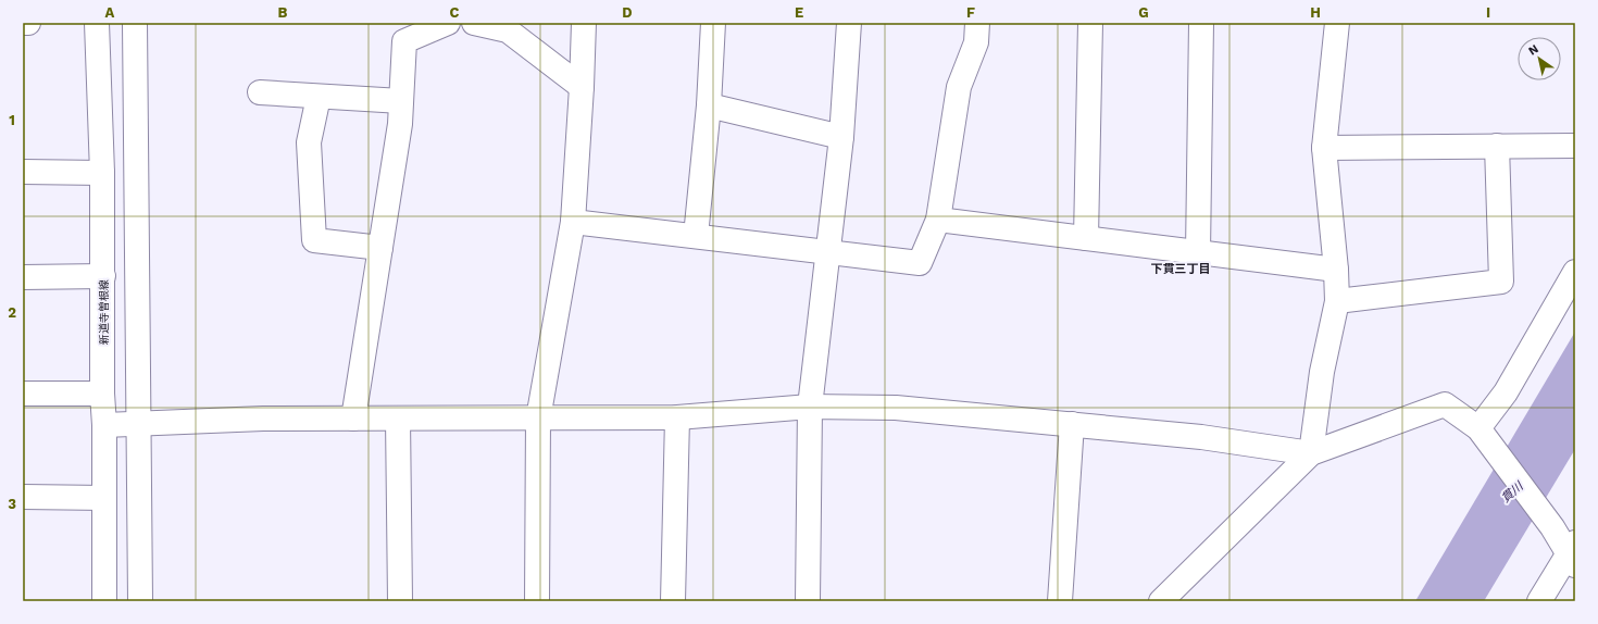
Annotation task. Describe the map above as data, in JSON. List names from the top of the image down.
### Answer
{
  "streets": {
    "street": ["新道寺曽根線"]
  },
  "districts": ["下貫三丁目"],
  "water": ["貫川"],
  "north": "top left",
  "grid": {
    "columns": [
      "A",
      "B",
      "C",
      "D",
      "E",
      "F",
      "G",
      "H",
      "I"
    ],
    "rows": ["1", "2", "3"]
  }
}
